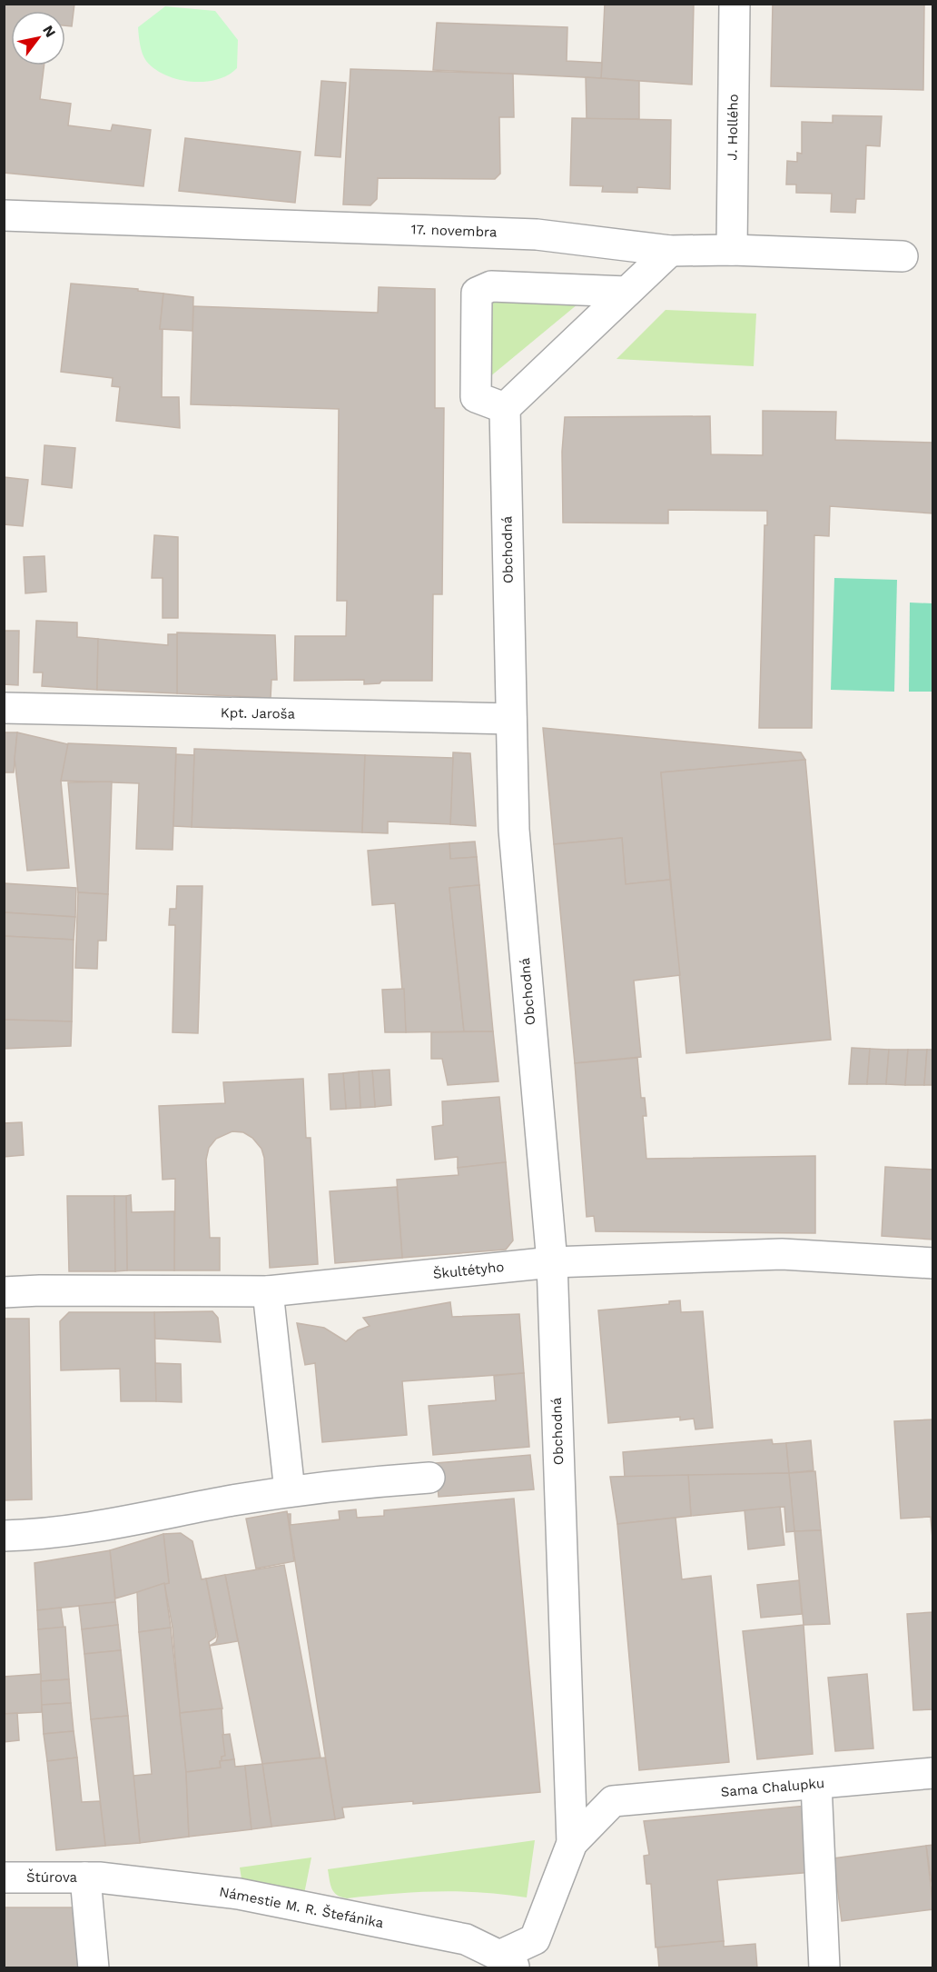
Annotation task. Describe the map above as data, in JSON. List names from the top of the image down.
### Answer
{
  "streets": {
    "street": [
      "J. Hollého",
      "17. novembra",
      "Obchodná",
      "Kpt. Jaroša",
      "Škultétyho",
      "Sama Chalupku",
      "Štúrova",
      "Námestie M. R. Štefánika"
    ]
  },
  "crossings": [
    ["J. Hollého", "17. novembra"],
    ["Obchodná", "Kpt. Jaroša"],
    ["Obchodná", "Škultétyho"],
    ["Obchodná", "Námestie M. R. Štefánika"],
    ["Sama Chalupku", "Námestie M. R. Štefánika"],
    ["Štúrova", "Námestie M. R. Štefánika"]
  ],
  "north": "top right"
}
